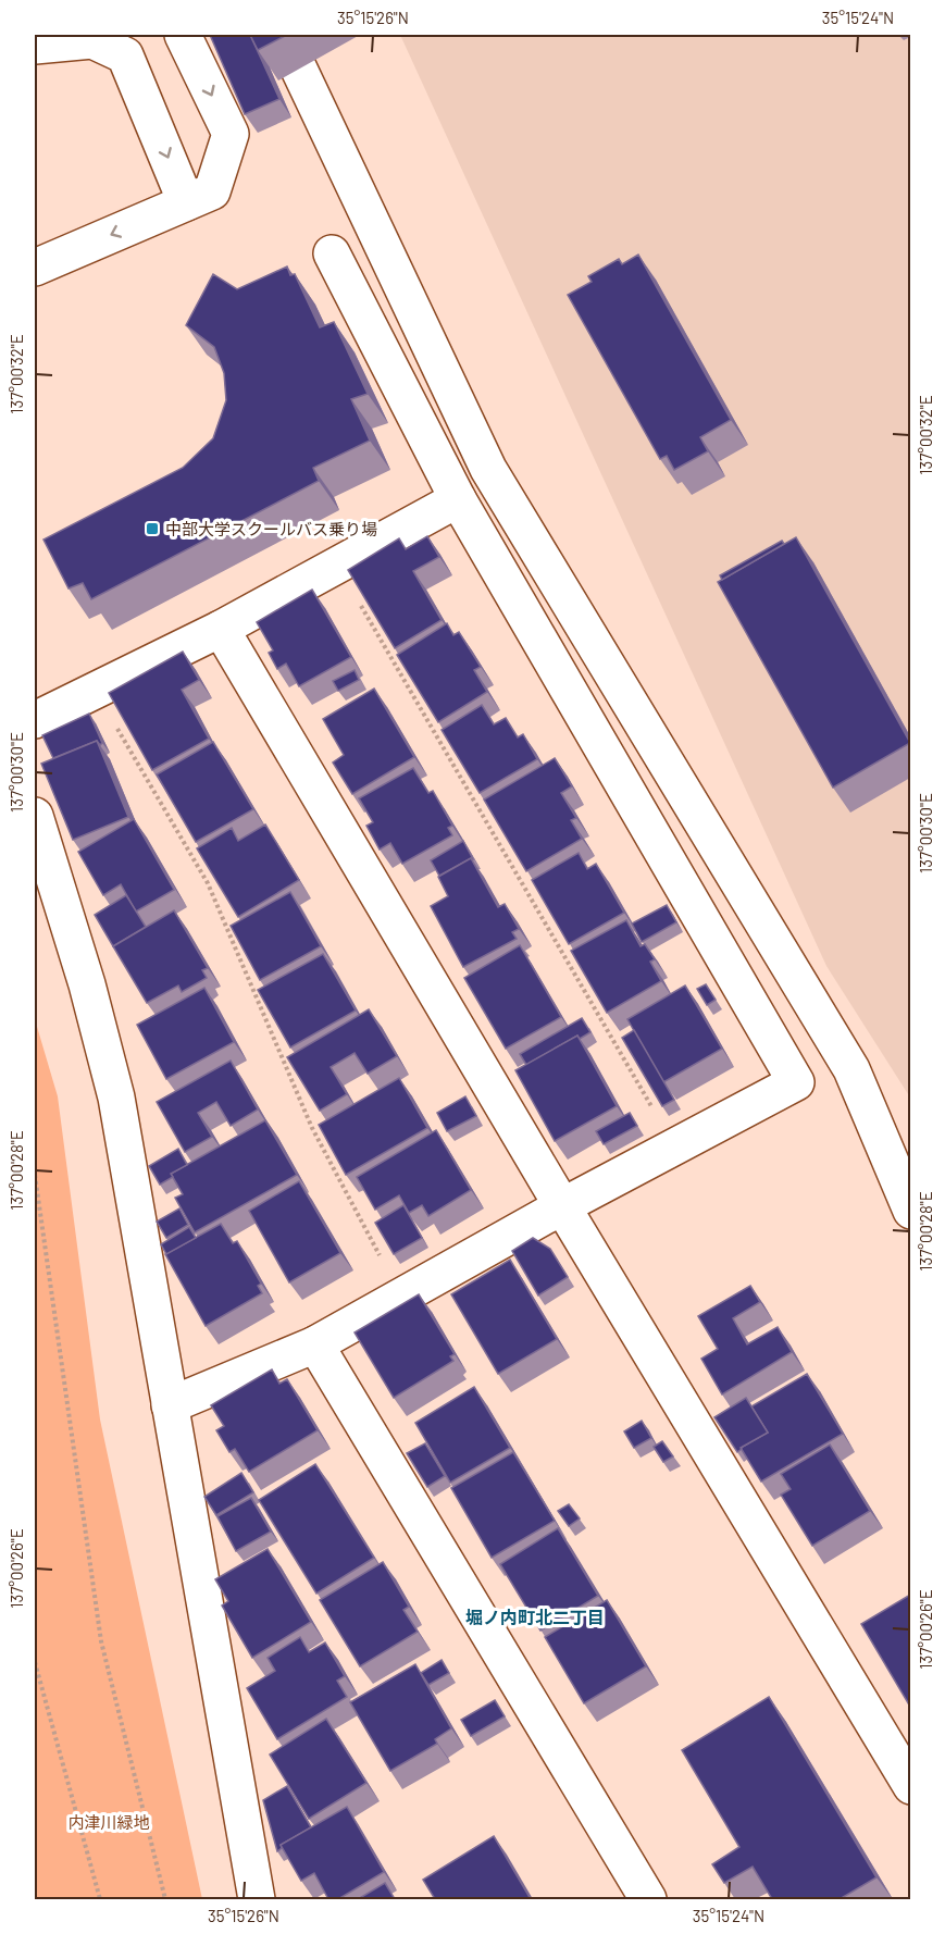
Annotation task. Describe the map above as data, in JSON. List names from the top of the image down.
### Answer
{
  "districts": ["堀ノ内町北二丁目"],
  "parks": ["内津川緑地"],
  "places": {
    "transit": ["中部大学スクールバス乗り場"]
  },
  "coordinates": [
    "35°15'26\"N",
    "35°15'24\"N",
    "137°00'32\"E",
    "137°00'30\"E",
    "137°00'28\"E",
    "137°00'26\"E"
  ]
}
